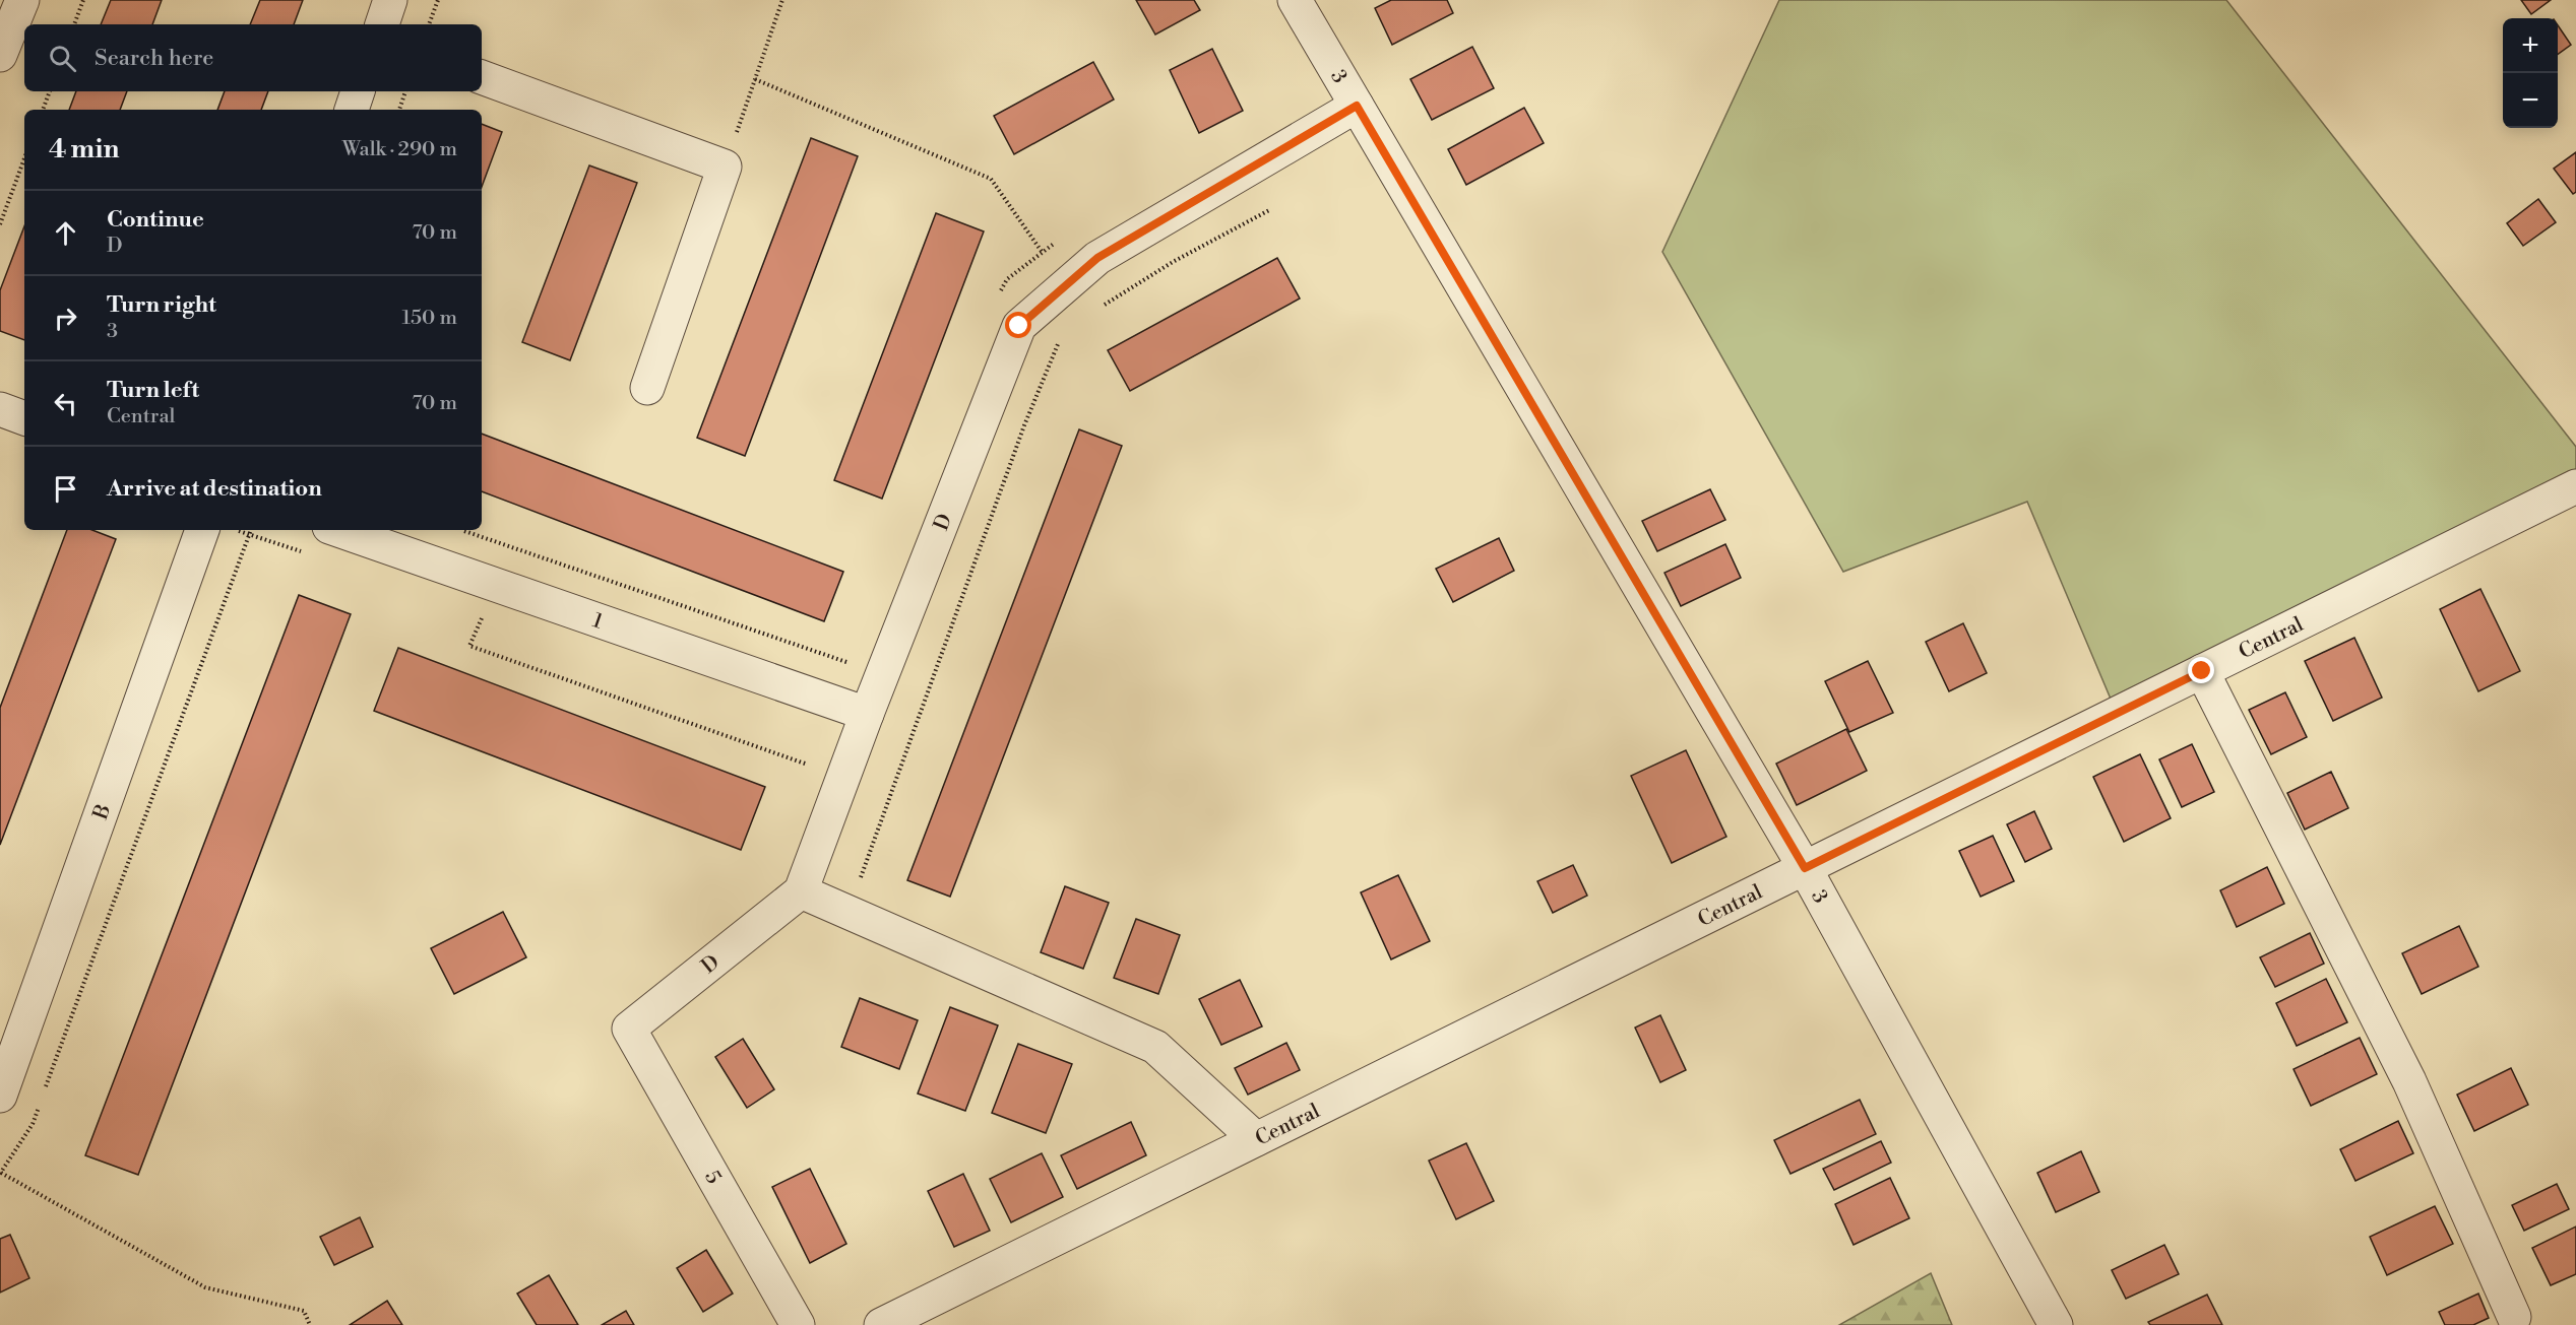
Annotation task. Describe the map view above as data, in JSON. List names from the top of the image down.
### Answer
{
  "streets": {
    "street": [
      "3",
      "D",
      "1",
      "Central",
      "B",
      "5"
    ]
  },
  "crossings": [
    ["3", "D"],
    ["3", "Central"],
    ["D", "1"],
    ["D", "5"]
  ],
  "page": {
    "map_buttons": ["+", "−"],
    "search": "Search here",
    "heading": ["4 min", "Walk · 290 m"],
    "list": [
      ["Continue", "D", "70 m"],
      ["Turn right", "3", "150 m"],
      ["Turn left", "Central", "70 m"],
      "Arrive at destination"
    ]
  }
}
